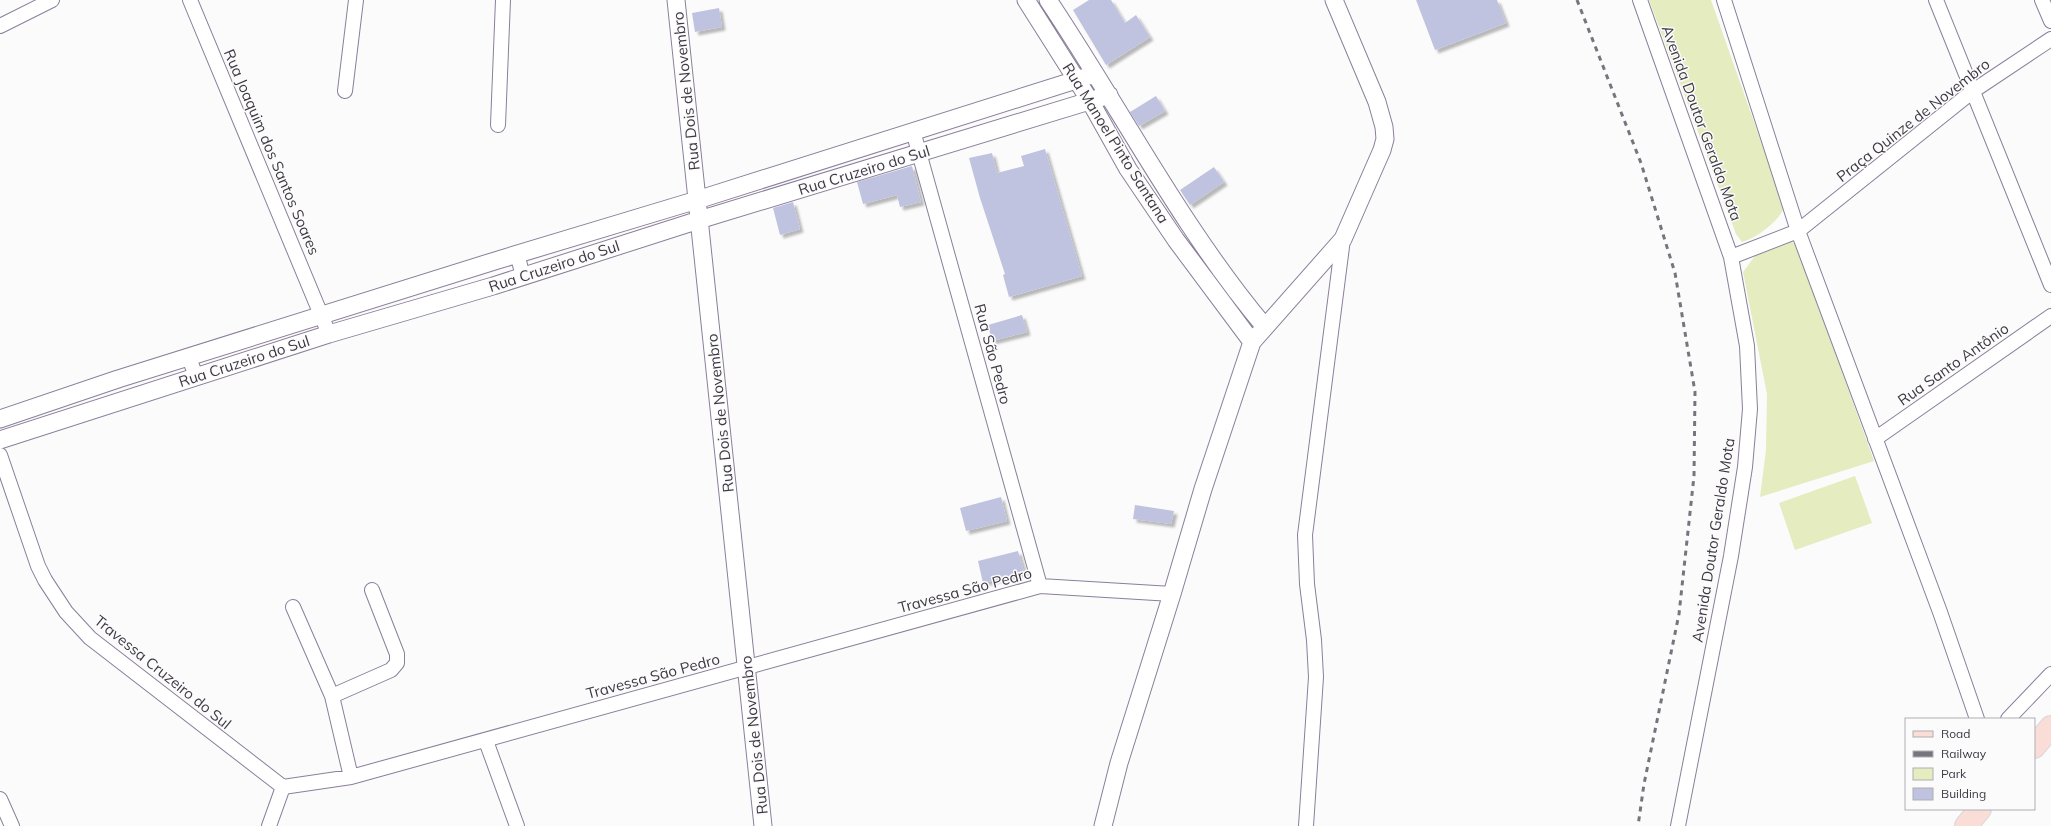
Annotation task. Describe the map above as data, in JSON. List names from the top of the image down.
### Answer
{
  "streets": {
    "street": [
      "Rua Dois de Novembro",
      "Praça Quinze de Novembro",
      "Avenida Doutor Geraldo Mota",
      "Rua Manoel Pinto Santana",
      "Rua Joaquim dos Santos Soares",
      "Rua Cruzeiro do Sul",
      "Rua São Pedro",
      "Rua Santo Antônio",
      "Travessa São Pedro",
      "Travessa Cruzeiro do Sul"
    ]
  },
  "crossings": [
    ["Rua Dois de Novembro", "Rua Cruzeiro do Sul"],
    ["Rua Dois de Novembro", "Travessa São Pedro"],
    ["Rua Manoel Pinto Santana", "Rua Cruzeiro do Sul"],
    ["Rua Joaquim dos Santos Soares", "Rua Cruzeiro do Sul"],
    ["Rua Cruzeiro do Sul", "Rua São Pedro"],
    ["Rua São Pedro", "Travessa São Pedro"],
    ["Travessa São Pedro", "Travessa Cruzeiro do Sul"]
  ],
  "legend": [
    "Road",
    "Railway",
    "Park",
    "Building"
  ]
}
